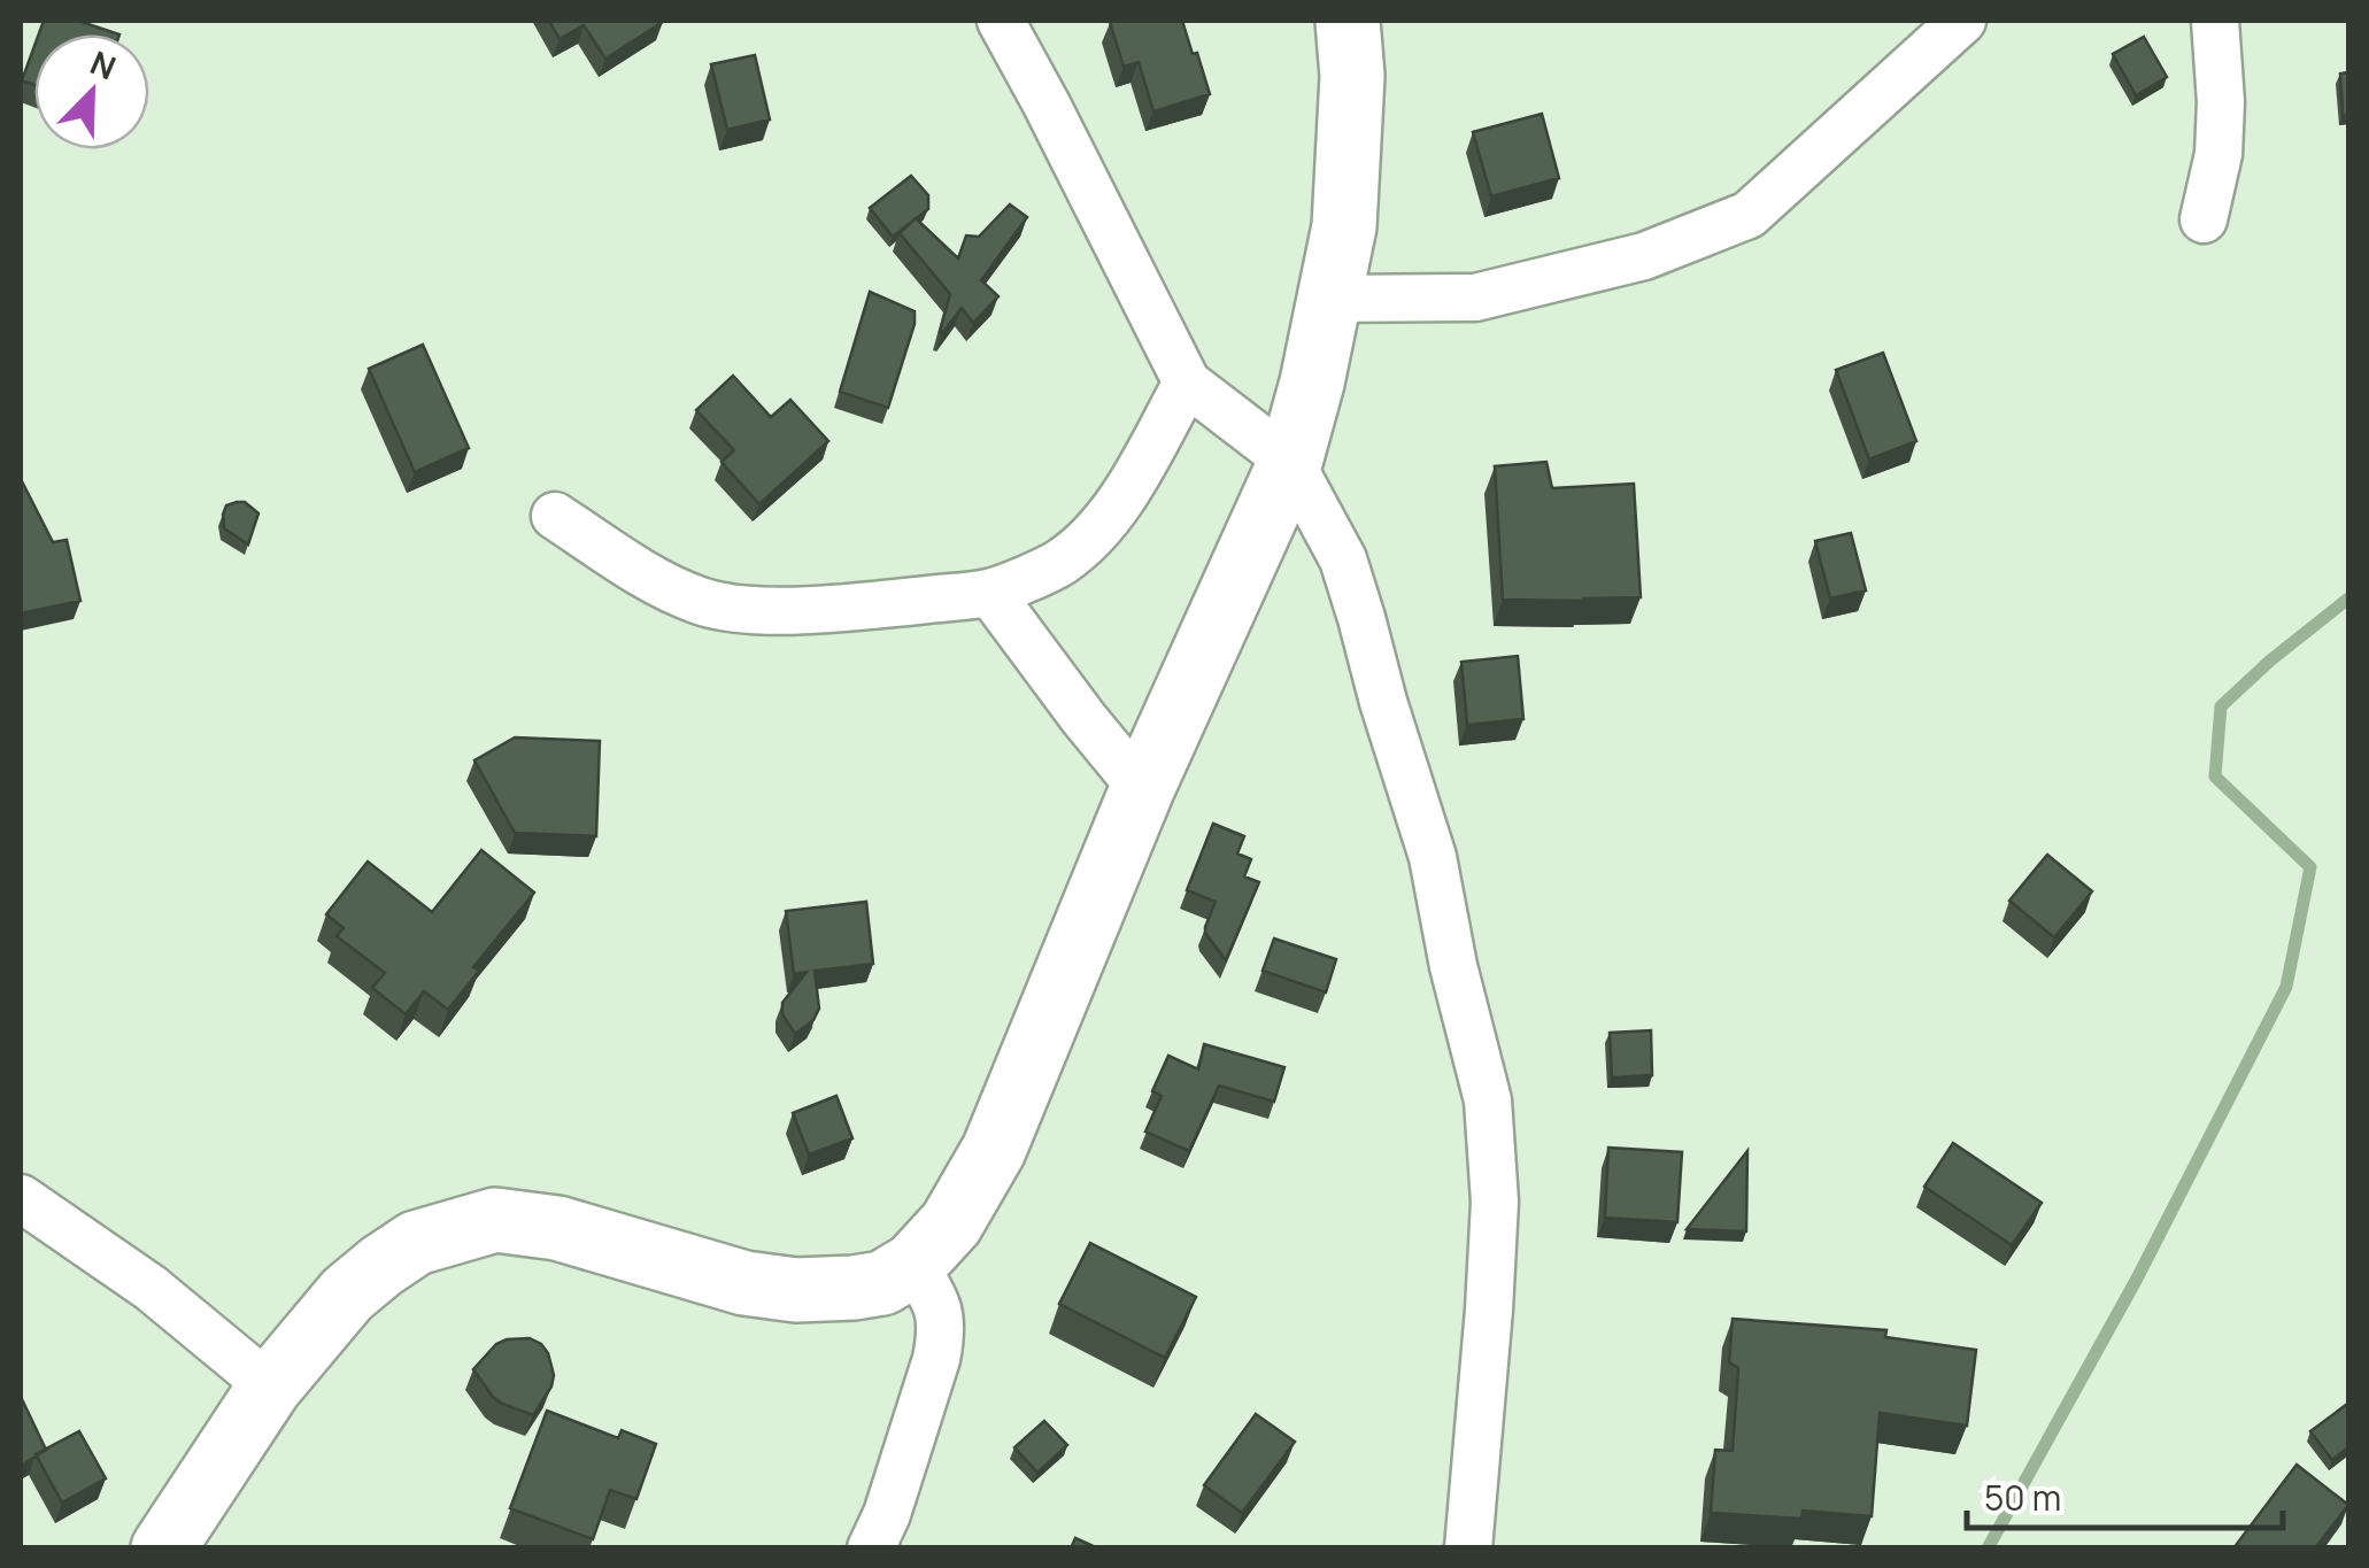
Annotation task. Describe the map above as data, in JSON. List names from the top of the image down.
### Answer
{
  "scale_bar": "50 m",
  "north": "top right"
}
